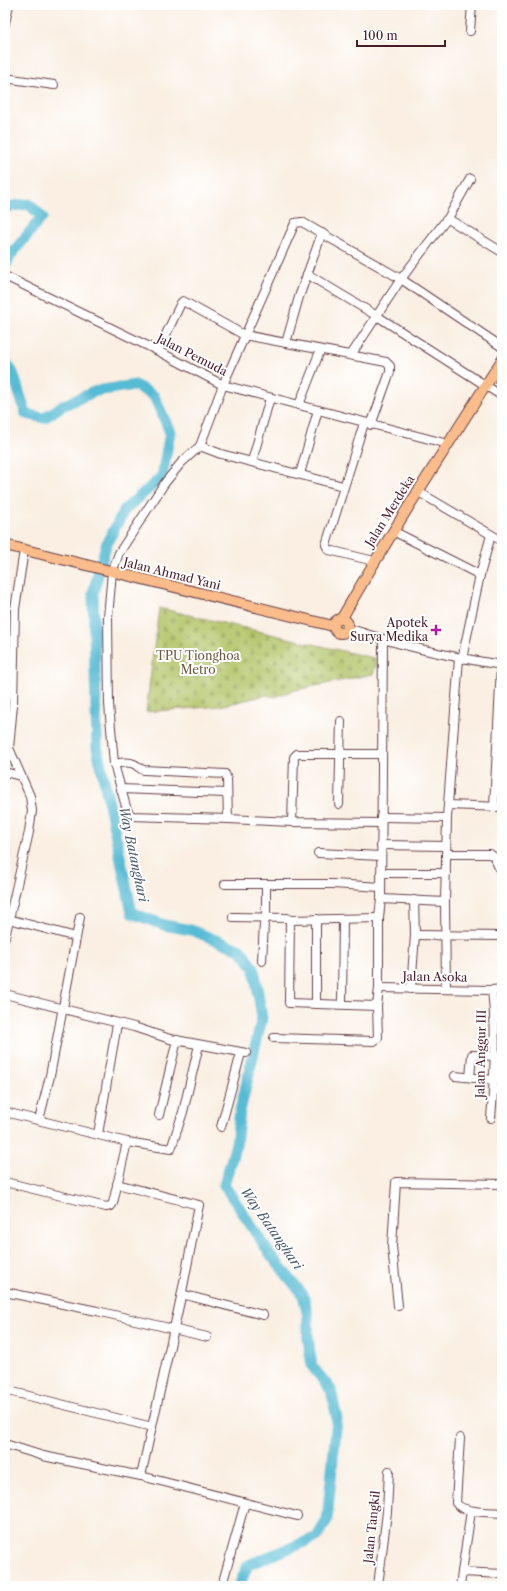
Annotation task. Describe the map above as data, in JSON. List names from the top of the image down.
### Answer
{
  "streets": {
    "main road": ["Jalan Merdeka", "Jalan Ahmad Yani"],
    "street": [
      "Jalan Pemuda",
      "Jalan Asoka",
      "Jalan Anggur III",
      "Jalan Tangkil"
    ]
  },
  "crossings": [
    ["Jalan Pemuda", "Jalan Merdeka"],
    ["Jalan Merdeka", "Jalan Ahmad Yani"],
    ["Jalan Asoka", "Jalan Anggur III"]
  ],
  "water": ["Way Batanghari"],
  "parks": ["TPU Tionghoa Metro"],
  "places": {
    "health": ["Apotek Surya Medika"]
  },
  "scale_bar": "100 m"
}
